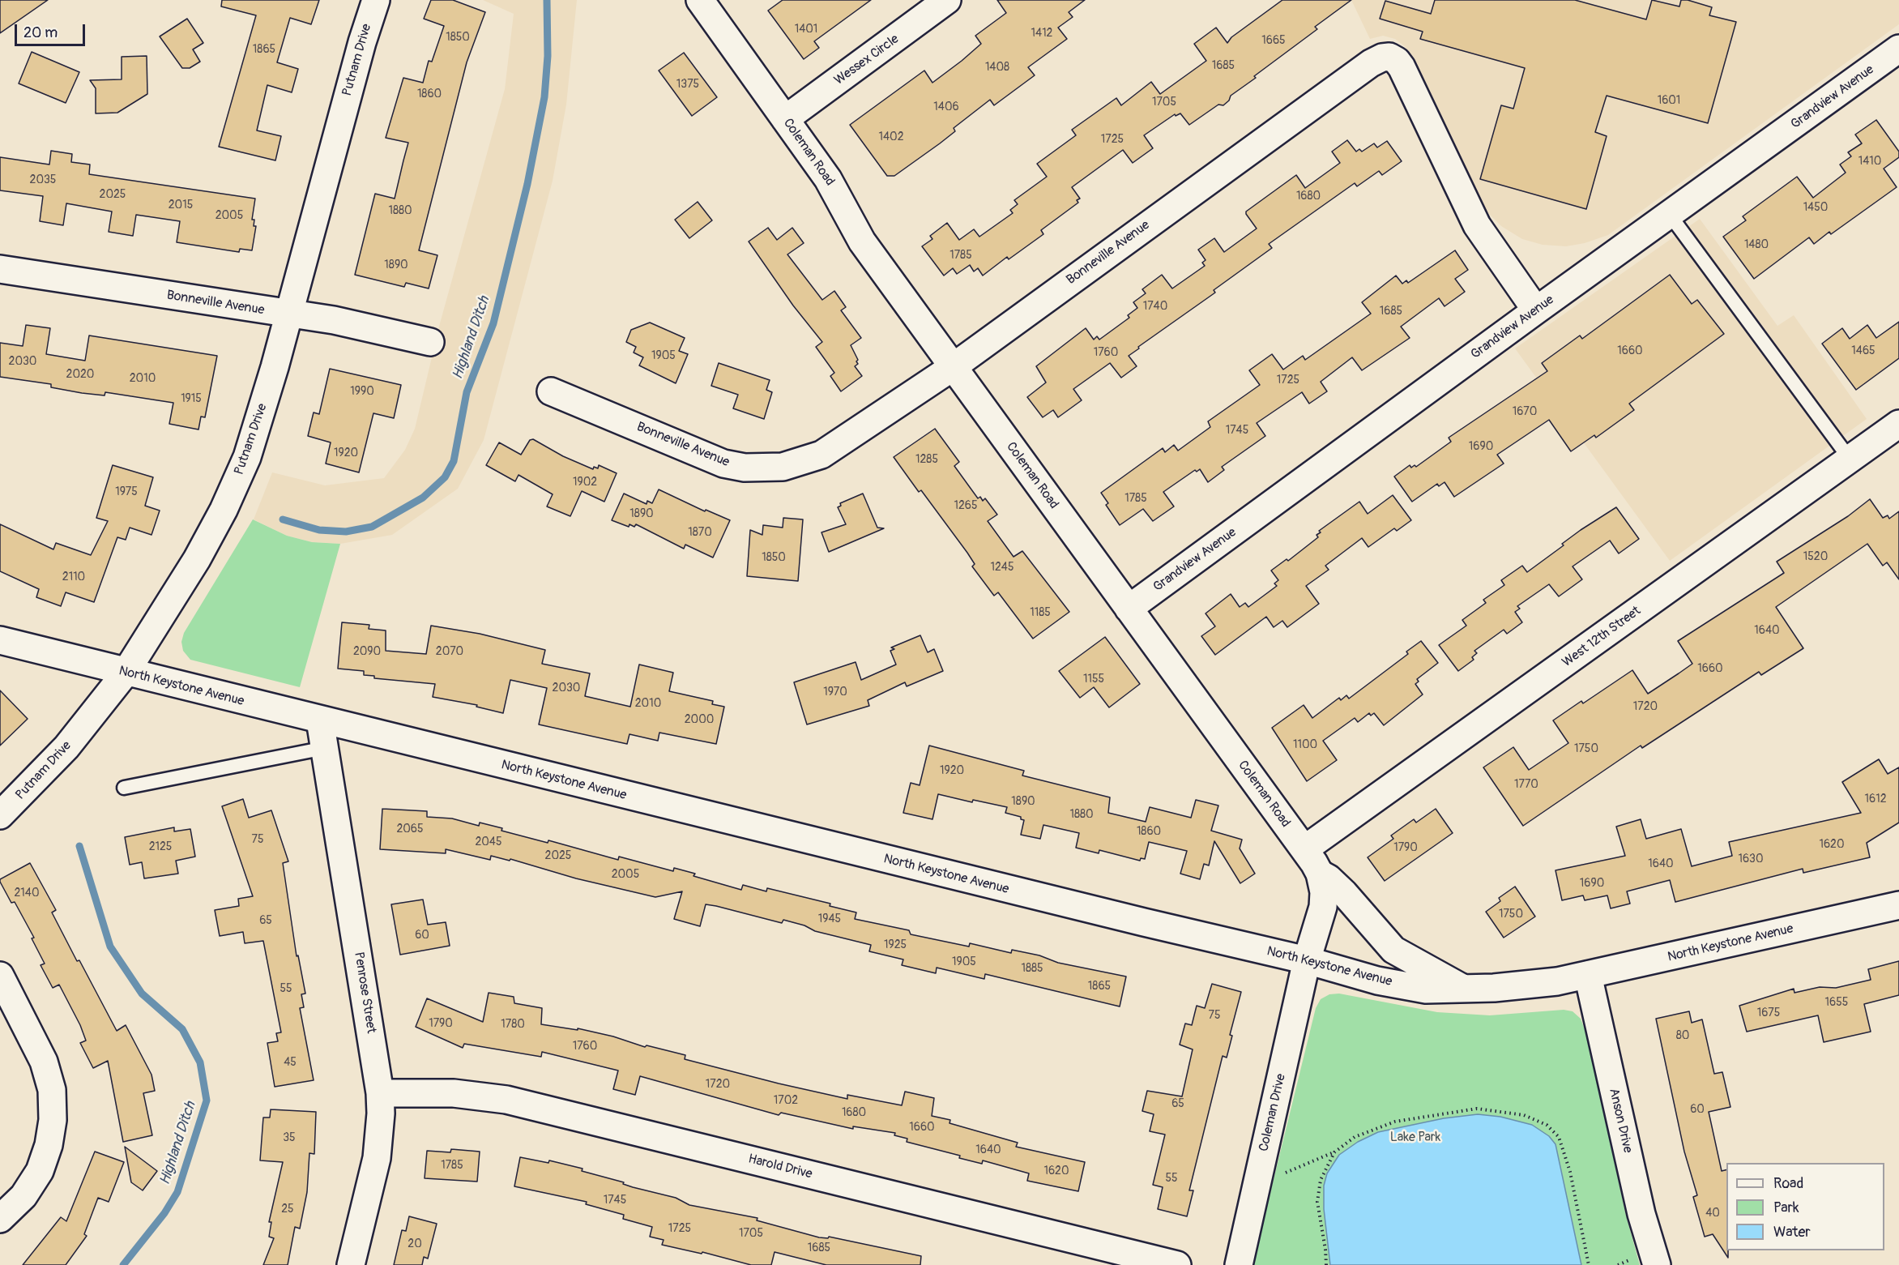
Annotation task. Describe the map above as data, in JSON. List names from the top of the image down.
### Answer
{
  "streets": {
    "street": [
      "Putnam Drive",
      "Wessex Circle",
      "Grandview Avenue",
      "Coleman Road",
      "Bonneville Avenue",
      "West 12th Street",
      "North Keystone Avenue",
      "Penrose Street",
      "Coleman Drive",
      "Anson Drive",
      "Harold Drive"
    ]
  },
  "crossings": [
    ["Putnam Drive", "Bonneville Avenue"],
    ["Putnam Drive", "North Keystone Avenue"],
    ["Wessex Circle", "Coleman Road"],
    ["Grandview Avenue", "Coleman Road"],
    ["Grandview Avenue", "Bonneville Avenue"],
    ["Coleman Road", "Bonneville Avenue"],
    ["Coleman Road", "West 12th Street"],
    ["Coleman Road", "North Keystone Avenue"],
    ["Coleman Road", "Coleman Drive"],
    ["North Keystone Avenue", "Penrose Street"],
    ["North Keystone Avenue", "Coleman Drive"],
    ["North Keystone Avenue", "Anson Drive"],
    ["Penrose Street", "Harold Drive"]
  ],
  "water": ["Highland Ditch"],
  "parks": ["Lake Park"],
  "house_numbers": [
    "1401",
    "1412",
    "1850",
    "1665",
    "1865",
    "1685",
    "1408",
    "1375",
    "1860",
    "1601",
    "1705",
    "1406",
    "1402",
    "1725",
    "1410",
    "2035",
    "2025",
    "1680",
    "2015",
    "1450",
    "1880",
    "2005",
    "1480",
    "1785",
    "1890",
    "1740",
    "1685",
    "1660",
    "1465",
    "1760",
    "1905",
    "2030",
    "2020",
    "2010",
    "1725",
    "1990",
    "1915",
    "1670",
    "1745",
    "1690",
    "1920",
    "1285",
    "1902",
    "1975",
    "1785",
    "1265",
    "1890",
    "1870",
    "1520",
    "1850",
    "1245",
    "2110",
    "1185",
    "1640",
    "2090",
    "2070",
    "1660",
    "1155",
    "2030",
    "1970",
    "2010",
    "1720",
    "2000",
    "1100",
    "1750",
    "1920",
    "1770",
    "1612",
    "1890",
    "1880",
    "2065",
    "1860",
    "75",
    "2045",
    "1620",
    "2125",
    "1790",
    "2025",
    "1630",
    "1640",
    "2005",
    "1690",
    "2140",
    "1750",
    "1945",
    "65",
    "60",
    "1925",
    "1905",
    "1885",
    "1865",
    "55",
    "1655",
    "1675",
    "75",
    "1790",
    "1780",
    "80",
    "1760",
    "45",
    "1720",
    "1702",
    "65",
    "60",
    "1680",
    "1660",
    "35",
    "1640",
    "1785",
    "1620",
    "55",
    "1745",
    "25",
    "40",
    "1725",
    "1705",
    "20",
    "1685"
  ],
  "legend": ["Road", "Park", "Water"],
  "scale_bar": "20 m"
}
